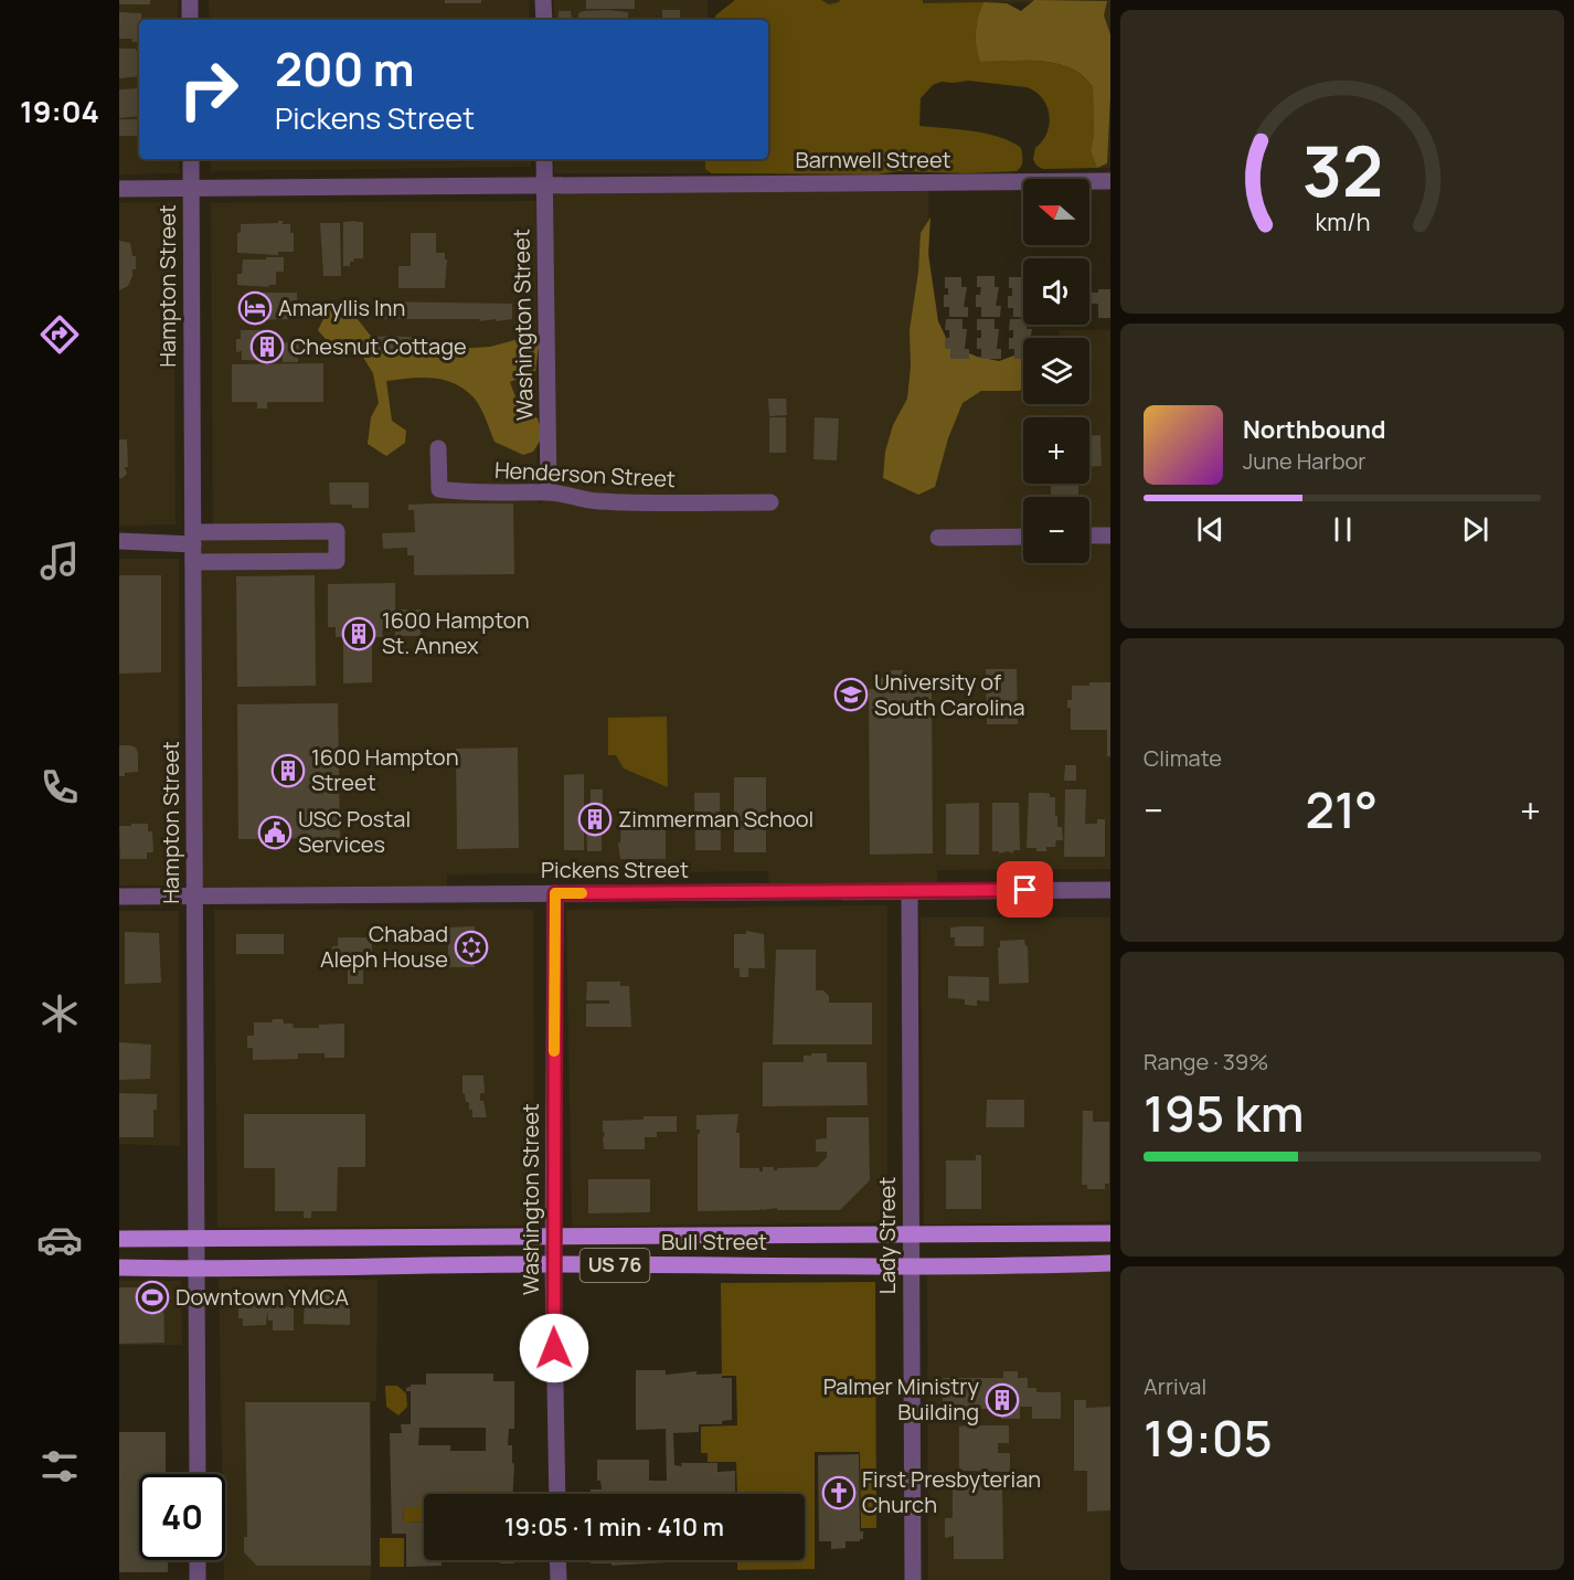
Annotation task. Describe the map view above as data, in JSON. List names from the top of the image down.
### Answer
{
  "streets": {
    "main road": ["Bull Street", "US 76"],
    "street": [
      "Barnwell Street",
      "Hampton Street",
      "Washington Street",
      "Henderson Street",
      "Pickens Street",
      "Lady Street"
    ]
  },
  "crossings": [
    ["Barnwell Street", "Hampton Street"],
    ["Barnwell Street", "Washington Street"],
    ["Hampton Street", "Pickens Street"],
    ["Hampton Street", "Bull Street"],
    ["Washington Street", "Henderson Street"],
    ["Washington Street", "Pickens Street"],
    ["Washington Street", "Bull Street"],
    ["Pickens Street", "Lady Street"],
    ["Lady Street", "Bull Street"]
  ],
  "places": {
    "hotel": ["Amaryllis Inn"],
    "building": [
      "Chesnut Cottage",
      "1600 Hampton St. Annex",
      "1600 Hampton Street",
      "Zimmerman School",
      "Palmer Ministry Building"
    ],
    "school or university": ["University of South Carolina"],
    "public building": ["USC Postal Services"],
    "synagogue": ["Chabad Aleph House"],
    "sports": ["Downtown YMCA"],
    "church": ["First Presbyterian Church"]
  },
  "north": "left",
  "page": {
    "tabs": "19:04",
    "turn": ["200 m", "Pickens Street"],
    "map_buttons": ["+", "−"],
    "song": ["Northbound", "June Harbor"],
    "tile": [
      "Climate",
      ["Range · 39%", "195 km"],
      ["Arrival", "19:05"]
    ],
    "heat": ["−", "21°", "+"],
    "limit": "40",
    "trip": "19:05 · 1 min · 410 m",
    "gauge": ["32", "km/h"]
  }
}
